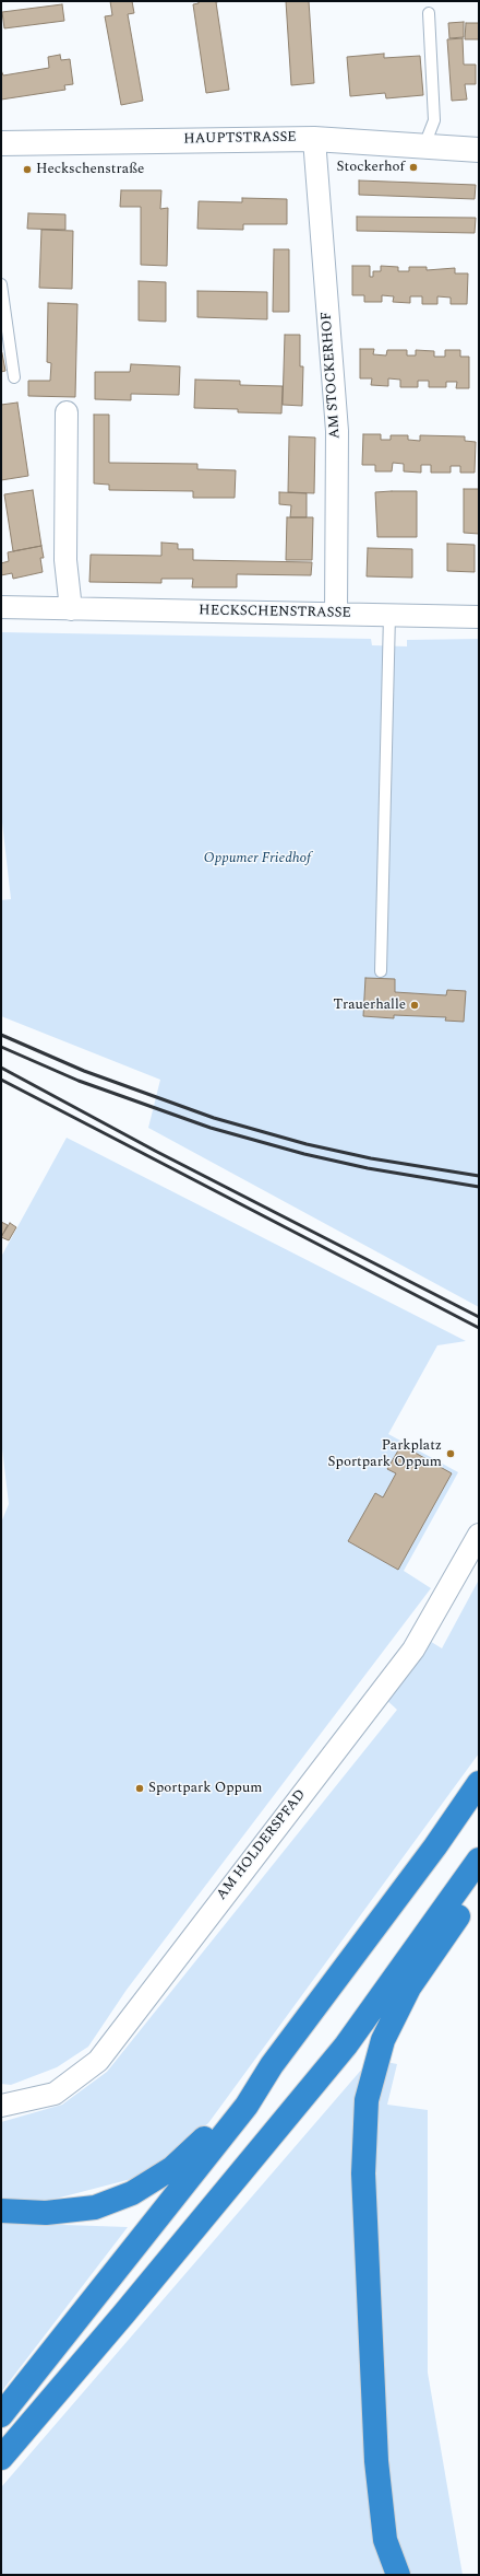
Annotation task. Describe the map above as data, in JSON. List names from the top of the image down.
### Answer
{
  "streets": {
    "main road": ["HAUPTSTRASSE"],
    "street": ["AM STOCKERHOF", "HECKSCHENSTRASSE", "AM HOLDERSPFAD"]
  },
  "crossings": [
    ["HAUPTSTRASSE", "AM STOCKERHOF"],
    ["AM STOCKERHOF", "HECKSCHENSTRASSE"]
  ],
  "parks": ["Oppumer Friedhof"],
  "places": [
    "Stockerhof",
    "Heckschenstraße",
    "Trauerhalle",
    "Parkplatz Sportpark Oppum",
    "Sportpark Oppum"
  ]
}
